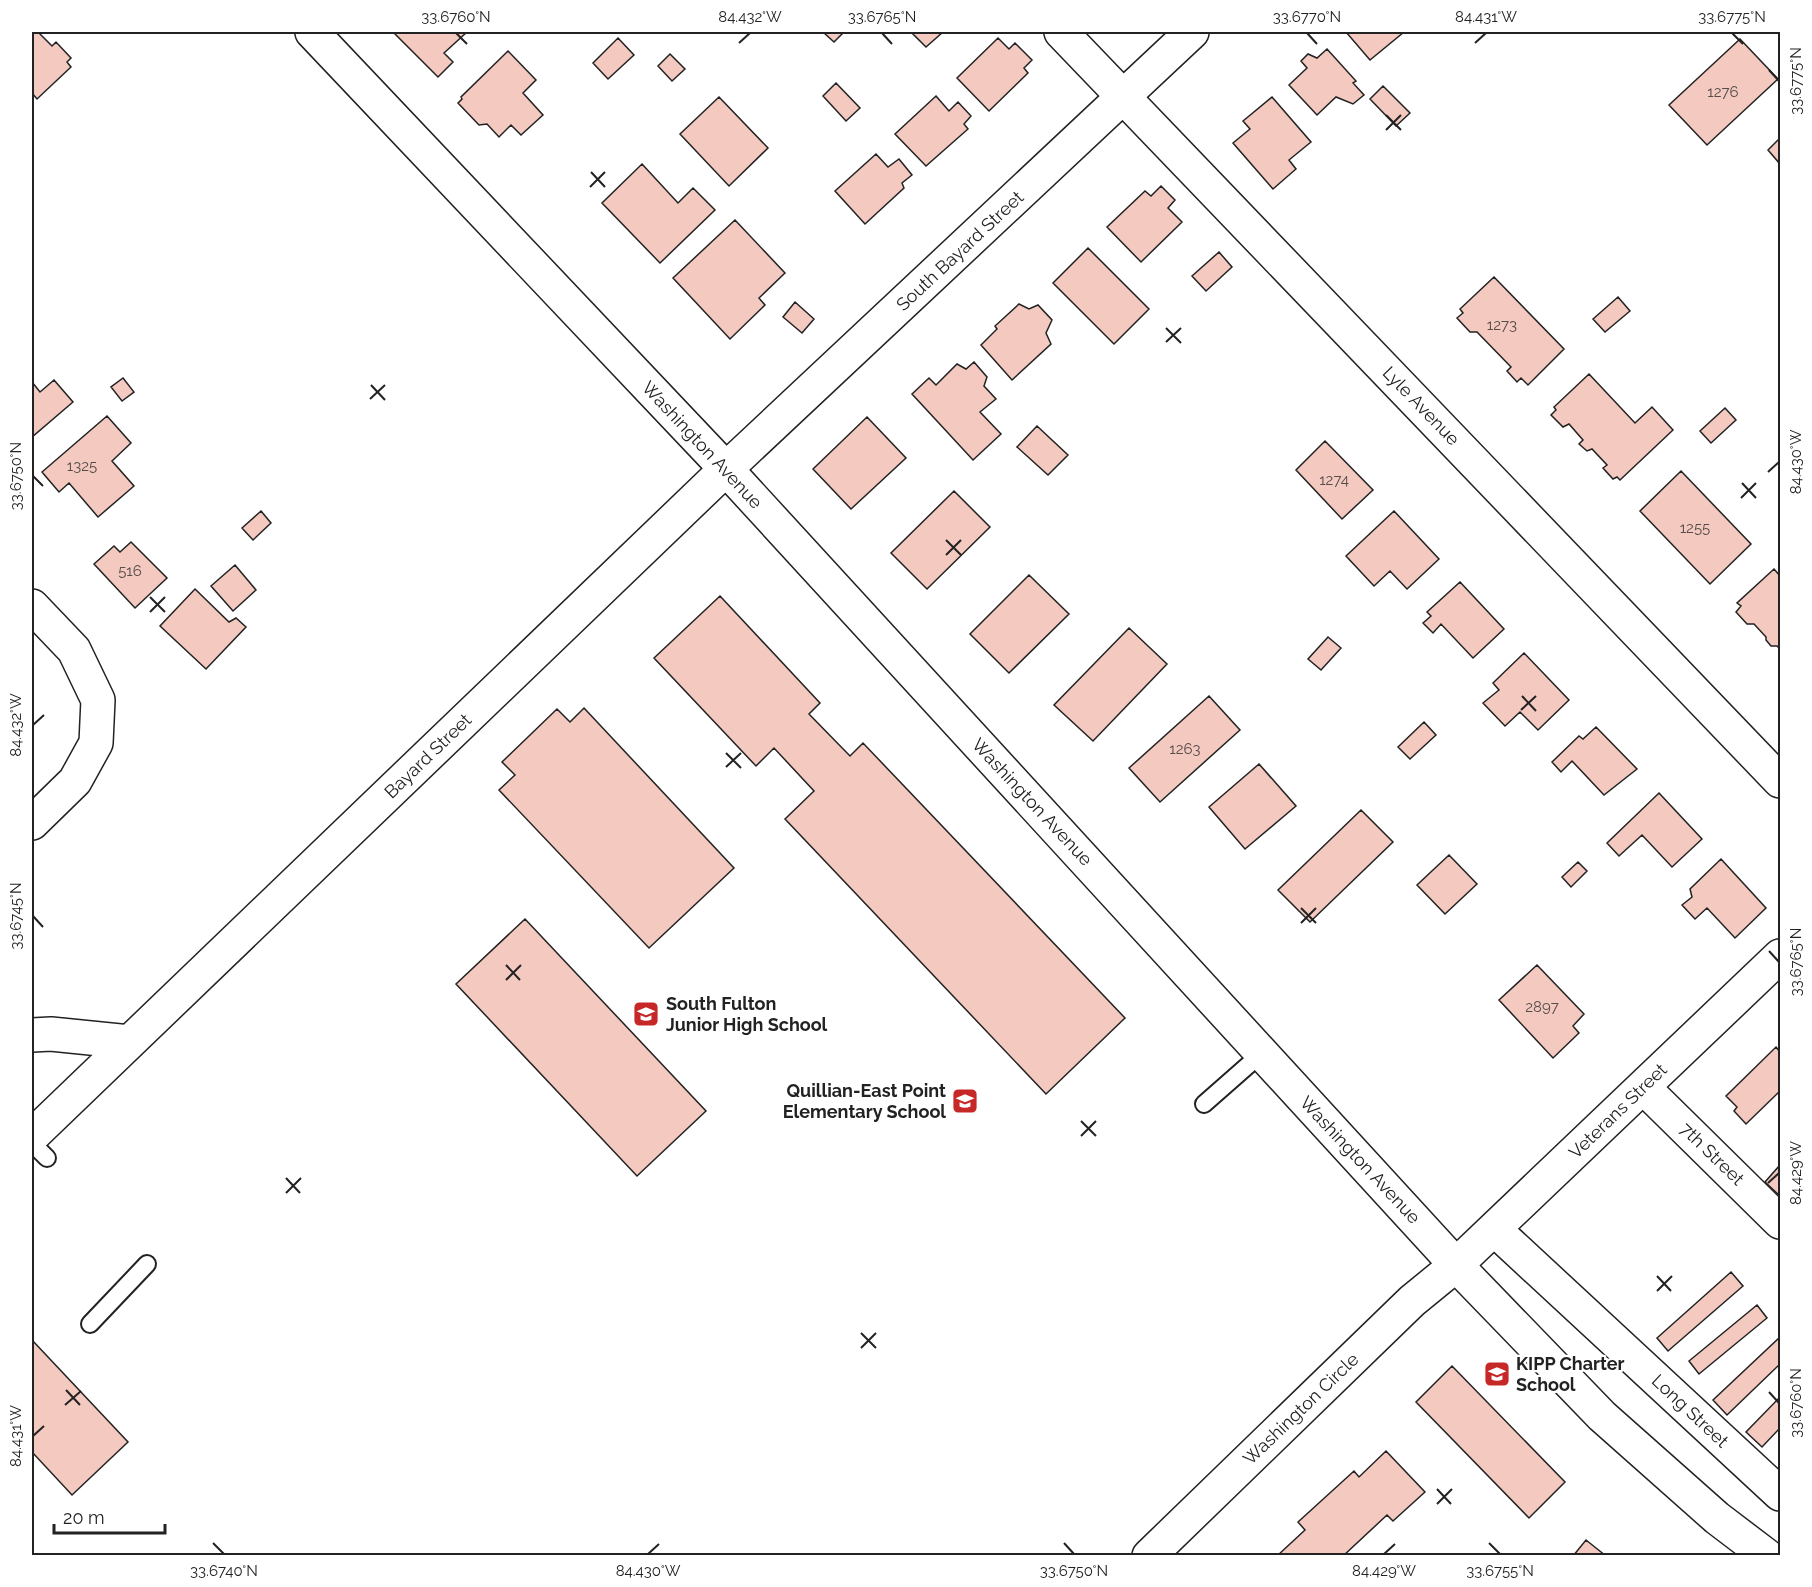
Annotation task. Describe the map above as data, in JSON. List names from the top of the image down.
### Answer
{
  "streets": {
    "street": [
      "South Bayard Street",
      "Lyle Avenue",
      "Washington Avenue",
      "Bayard Street",
      "Veterans Street",
      "7th Street",
      "Washington Circle",
      "Long Street"
    ]
  },
  "crossings": [
    ["South Bayard Street", "Lyle Avenue"],
    ["South Bayard Street", "Washington Avenue"],
    ["South Bayard Street", "Bayard Street"],
    ["Washington Avenue", "Bayard Street"],
    ["Washington Avenue", "Veterans Street"],
    ["Washington Avenue", "Washington Circle"],
    ["Veterans Street", "7th Street"],
    ["Veterans Street", "Washington Circle"],
    ["Veterans Street", "Long Street"]
  ],
  "places": {
    "school or university": ["South Fulton Junior High School", "Quillian-East Point Elementary School", "KIPP Charter School"]
  },
  "house_numbers": [
    "1276",
    "1273",
    "1325",
    "1274",
    "1255",
    "516",
    "1263",
    "2897"
  ],
  "scale_bar": "20 m",
  "coordinates": [
    "33.6760°N",
    "84.432°W",
    "33.6765°N",
    "33.6770°N",
    "84.431°W",
    "33.6775°N",
    "84.430°W",
    "33.6750°N",
    "33.6745°N",
    "84.429°W",
    "33.6740°N",
    "33.6755°N"
  ]
}
